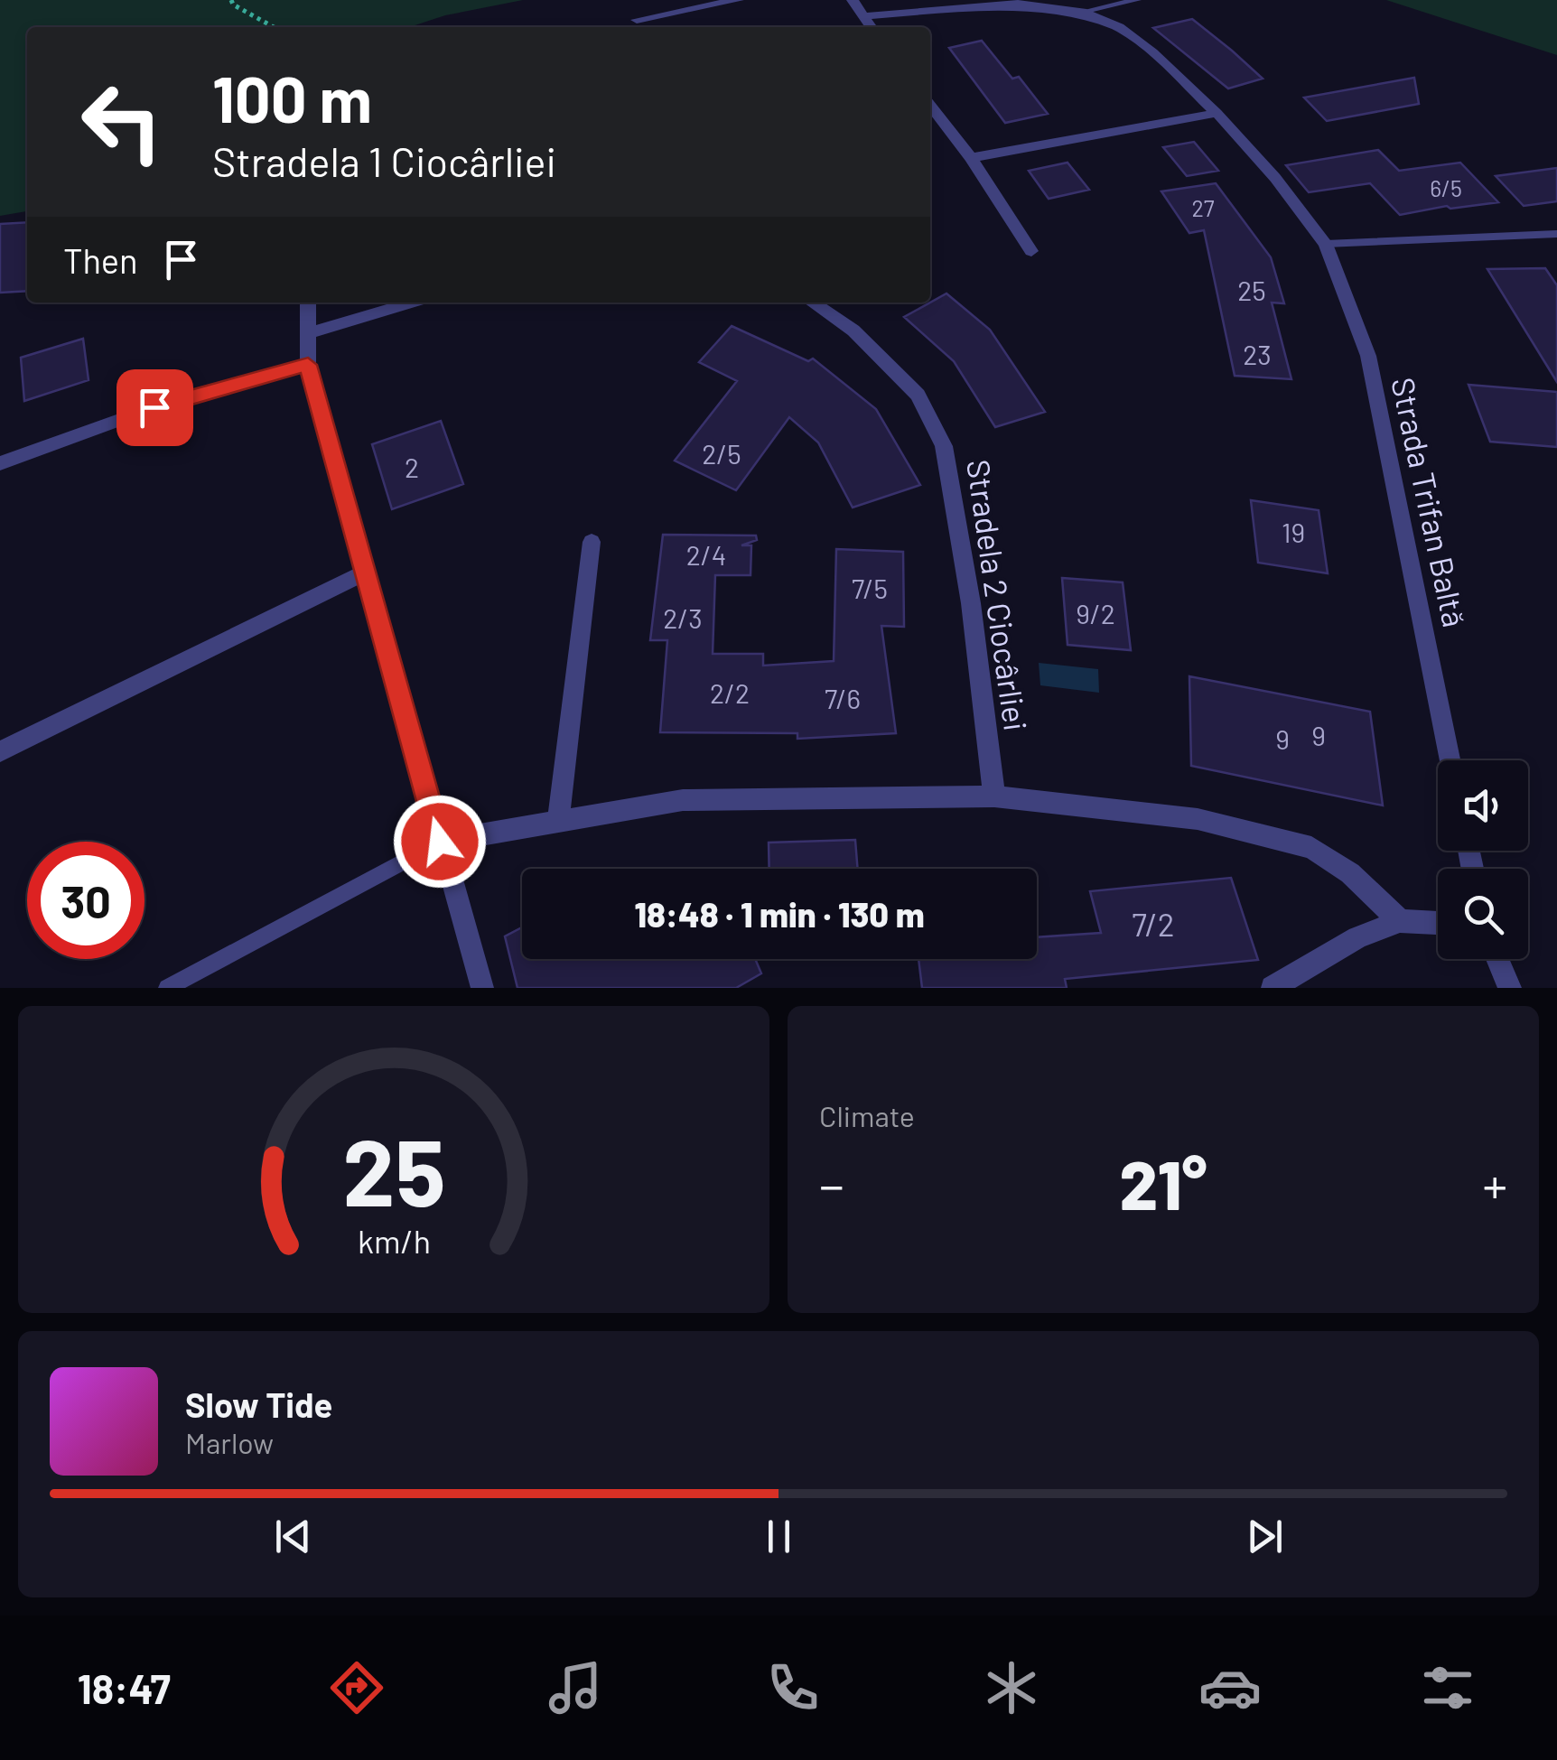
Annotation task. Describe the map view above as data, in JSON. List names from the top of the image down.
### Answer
{
  "streets": {
    "street": ["Strada Trifan Baltă", "Stradela 2 Ciocârliei"]
  },
  "house_numbers": [
    "6/5",
    "27",
    "25",
    "23",
    "2/5",
    "2",
    "19",
    "2/4",
    "7/5",
    "9/2",
    "2/3",
    "2/2",
    "7/6",
    "9",
    "9",
    "7/2"
  ],
  "page": {
    "turn": ["100 m", "Stradela 1 Ciocârliei"],
    "then": "Then",
    "limit": "30",
    "trip": "18:48 · 1 min · 130 m",
    "tile": "Climate",
    "heat": ["−", "21°", "+"],
    "song": ["Slow Tide", "Marlow"],
    "tabs": "18:47",
    "gauge": ["25", "km/h"]
  }
}
